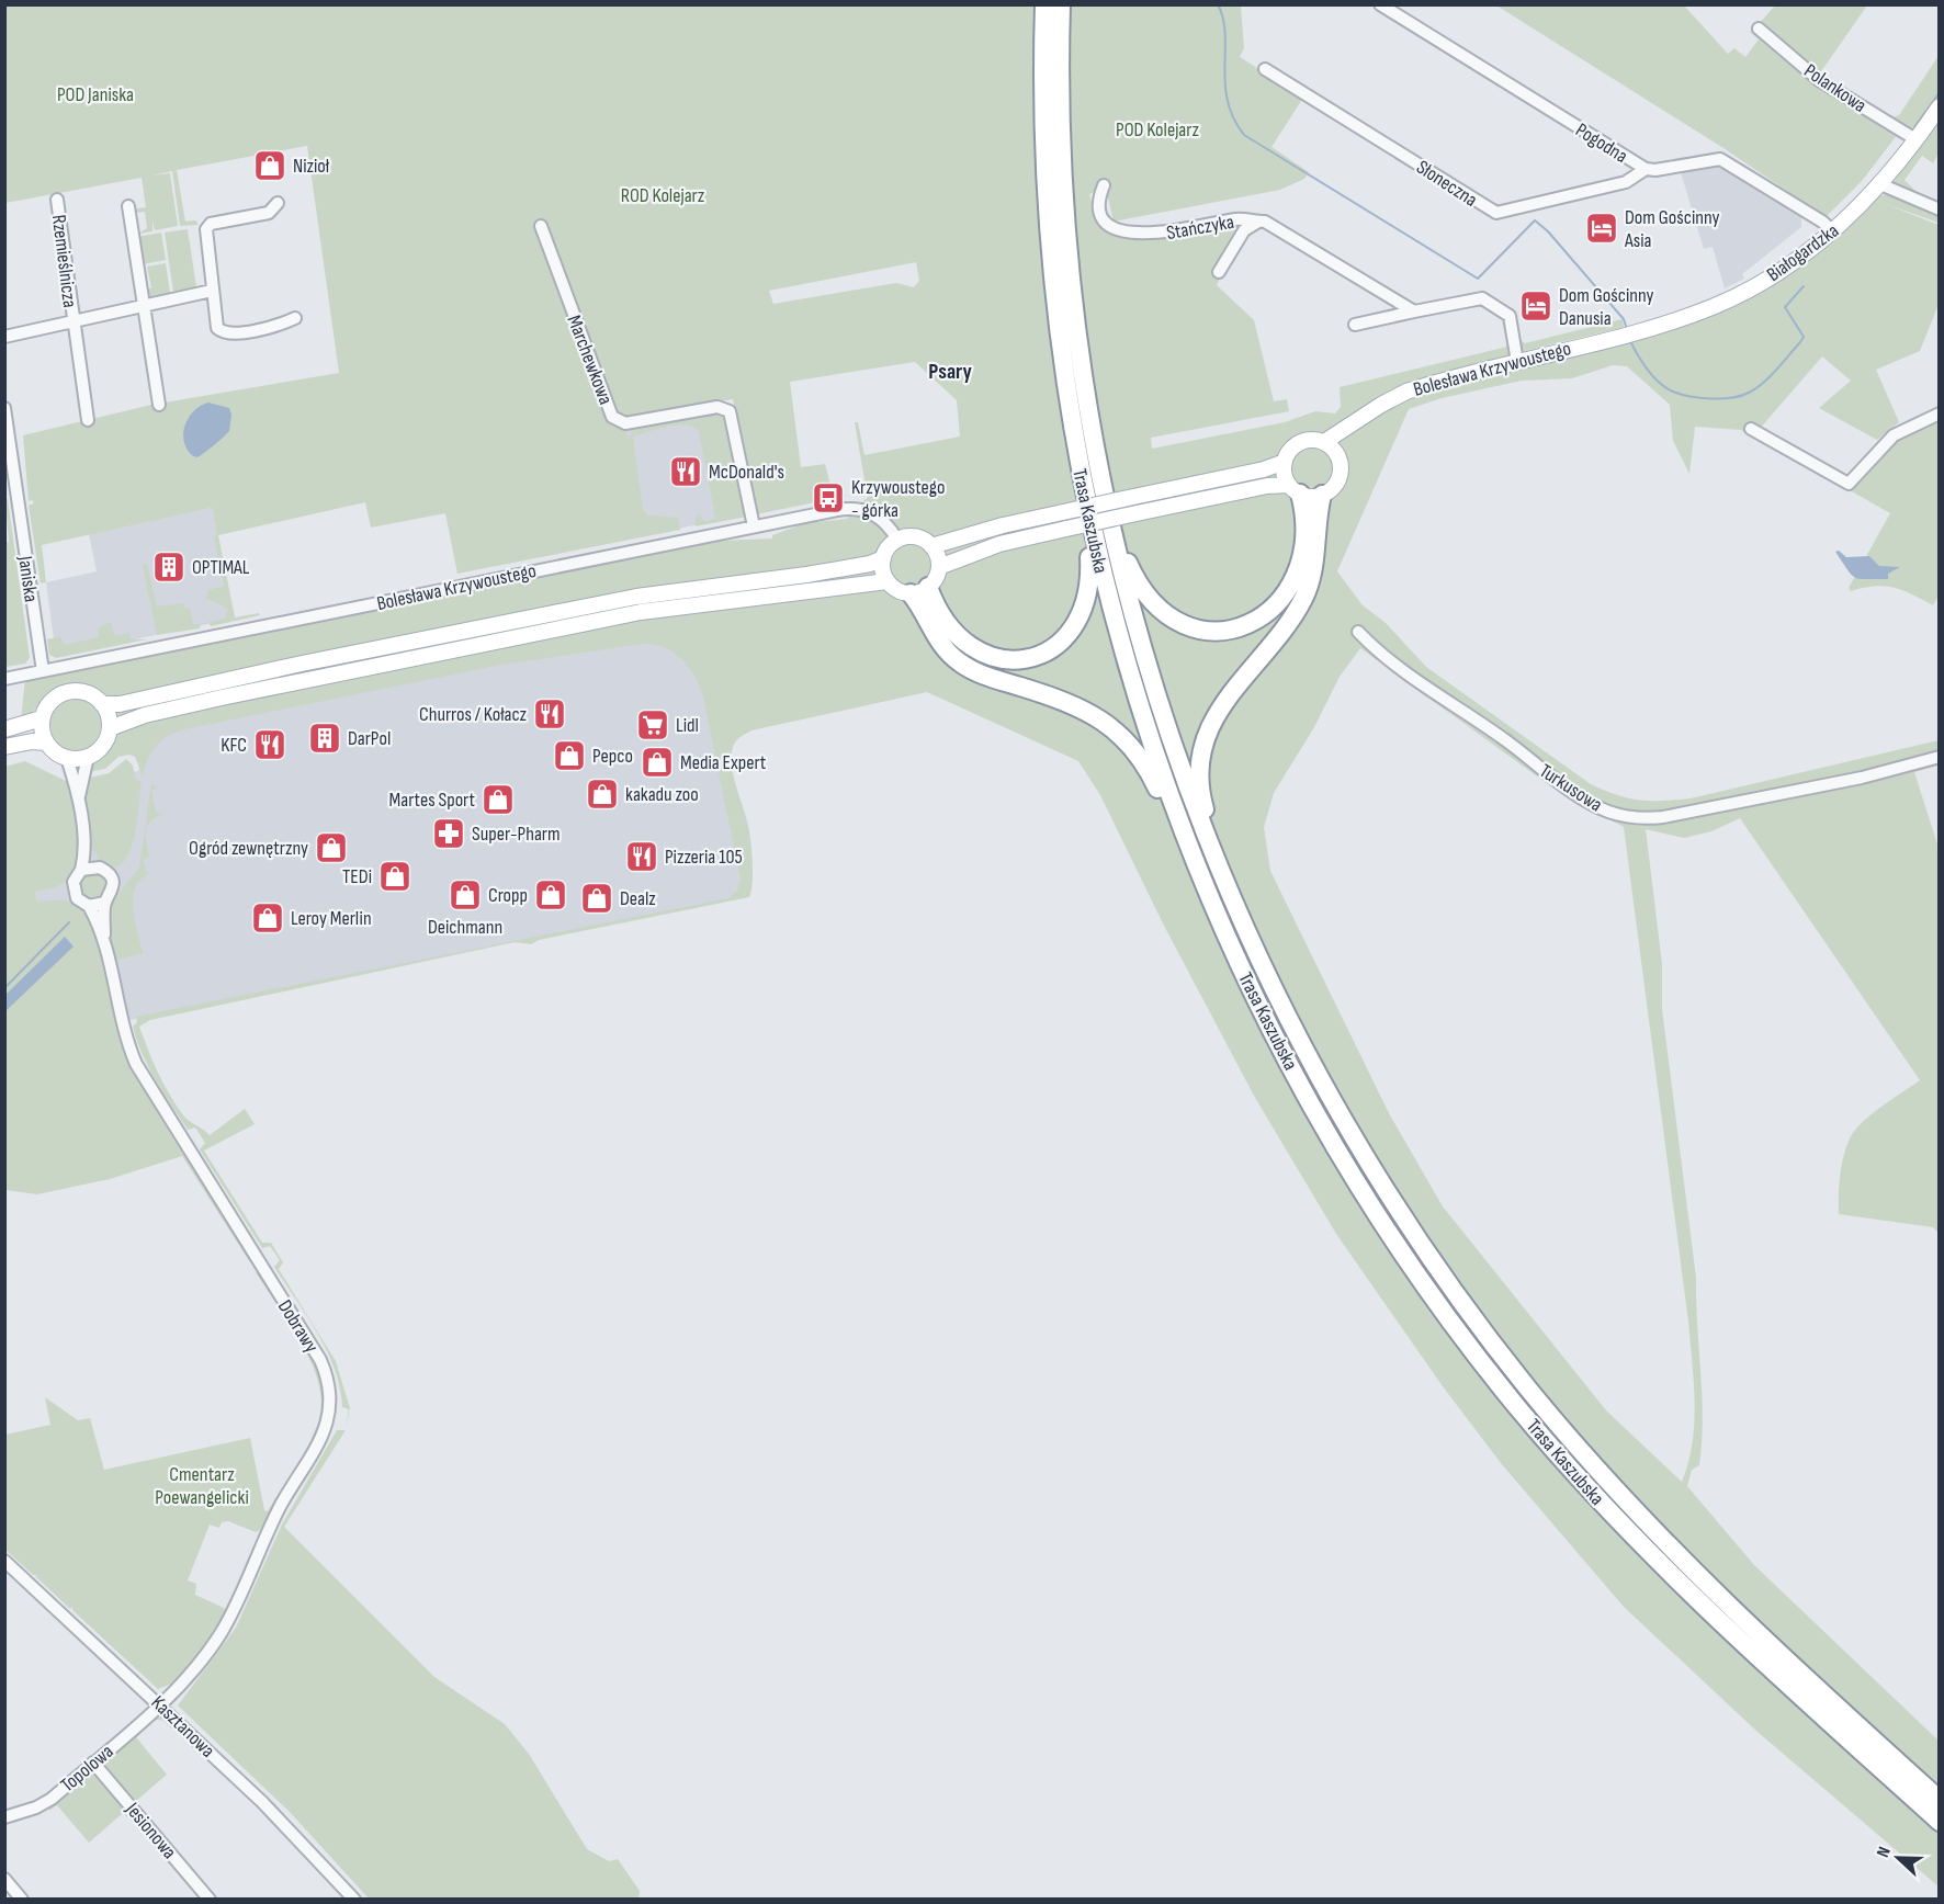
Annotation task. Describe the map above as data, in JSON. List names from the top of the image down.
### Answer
{
  "streets": {
    "highway": ["Trasa Kaszubska"],
    "main road": ["Białogardzka", "Bolesława Krzywoustego"],
    "street": [
      "Polankowa",
      "Pogodna",
      "Słoneczna",
      "Stańczyka",
      "Rzemieślnicza",
      "Marchewkowa",
      "Janiska",
      "Turkusowa",
      "Dobrawy",
      "Kasztanowa",
      "Topolowa",
      "Jesionowa"
    ]
  },
  "crossings": [
    ["Polankowa", "Białogardzka"],
    ["Pogodna", "Słoneczna"],
    ["Pogodna", "Białogardzka"],
    ["Białogardzka", "Bolesława Krzywoustego"],
    ["Marchewkowa", "Bolesława Krzywoustego"],
    ["Bolesława Krzywoustego", "Janiska"],
    ["Dobrawy", "Kasztanowa"],
    ["Dobrawy", "Topolowa"],
    ["Kasztanowa", "Topolowa"],
    ["Topolowa", "Jesionowa"]
  ],
  "districts": ["Psary"],
  "parks": [
    "POD Janiska",
    "POD Kolejarz",
    "ROD Kolejarz",
    "Cmentarz Poewangelicki"
  ],
  "places": {
    "shop": [
      "Nizioł",
      "Pepco",
      "Media Expert",
      "kakadu zoo",
      "Martes Sport",
      "Ogród zewnętrzny",
      "TEDi",
      "Deichmann",
      "Cropp",
      "Dealz",
      "Leroy Merlin"
    ],
    "hotel": ["Dom Gościnny Asia", "Dom Gościnny Danusia"],
    "restaurant": [
      "McDonald's",
      "Churros / Kołacz",
      "KFC",
      "Pizzeria 105"
    ],
    "bus stop": ["Krzywoustego - górka"],
    "building": ["OPTIMAL", "DarPol"],
    "supermarket": ["Lidl"],
    "pharmacy": ["Super-Pharm"]
  },
  "north": "left"
}
